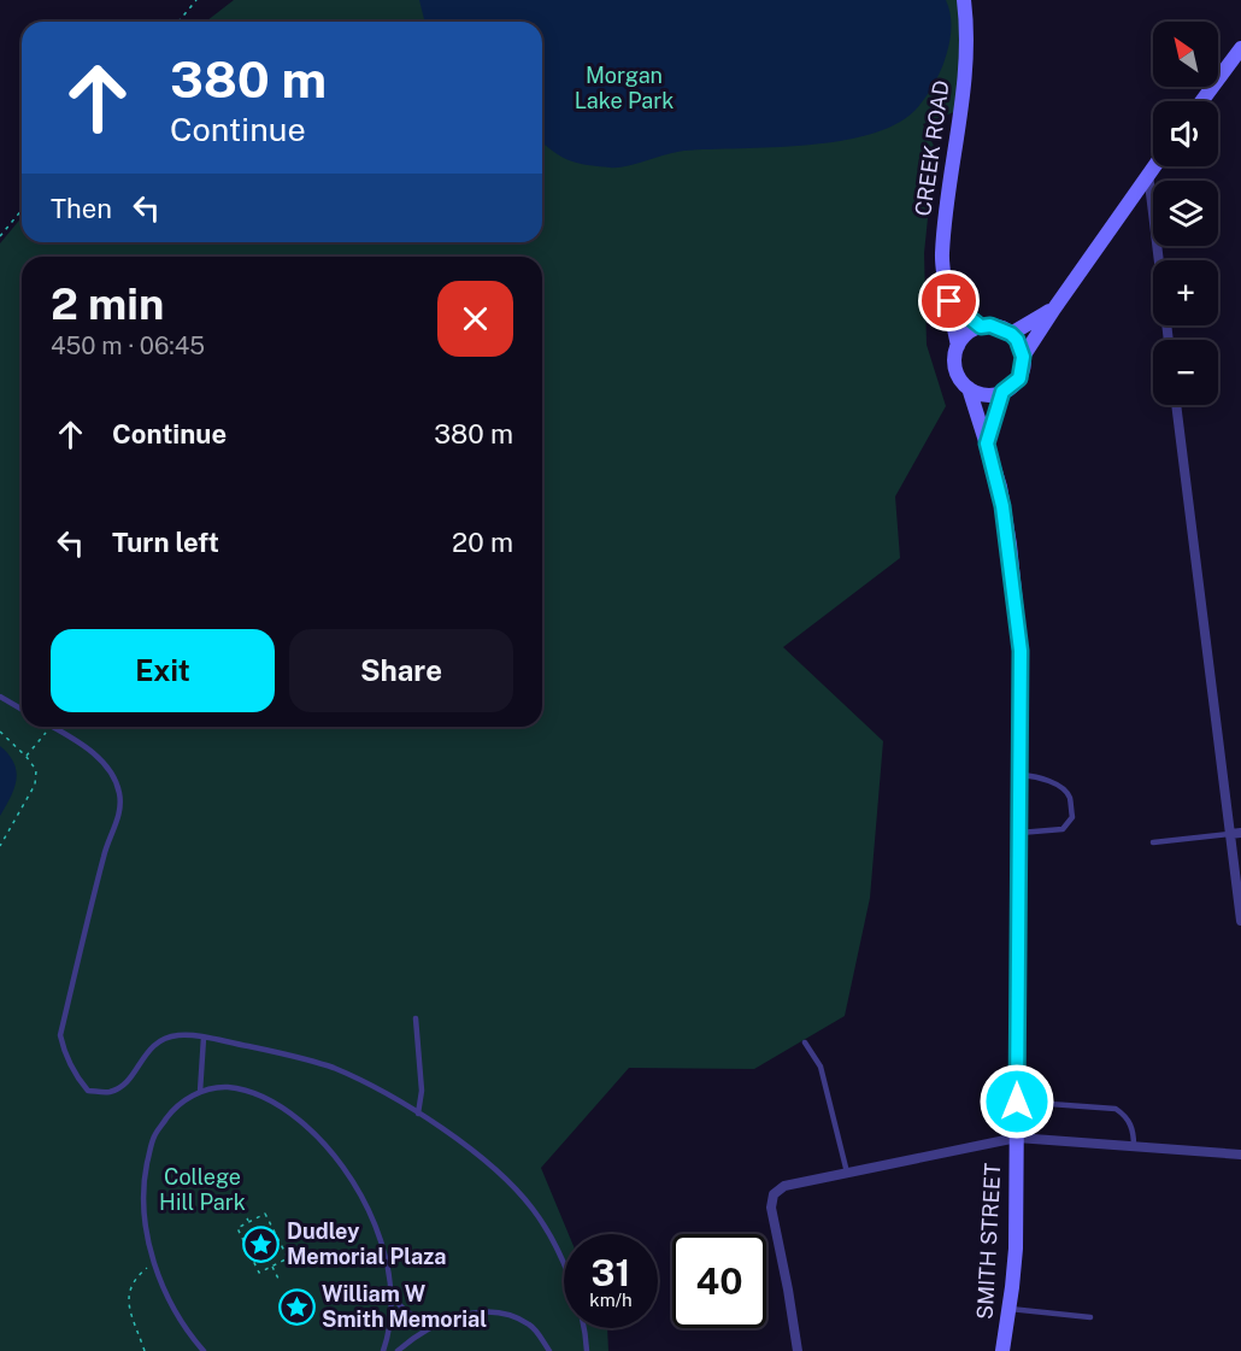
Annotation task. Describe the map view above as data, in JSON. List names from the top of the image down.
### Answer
{
  "streets": {
    "street": ["CREEK ROAD", "SMITH STREET"]
  },
  "crossings": [
    ["CREEK ROAD", "SMITH STREET"]
  ],
  "parks": ["Morgan Lake Park", "College Hill Park"],
  "places": {
    "place": ["Dudley Memorial Plaza", "William W Smith Memorial"]
  },
  "north": "top left",
  "page": {
    "map_buttons": ["+", "−"],
    "turn": ["380 m", "Continue"],
    "then": "Then",
    "heading": ["2 min", "450 m · 06:45"],
    "list": [
      {
        "name": "Continue",
        "value": "380 m"
      },
      {
        "name": "Turn left",
        "value": "20 m"
      }
    ],
    "buttons": ["Exit", "Share"],
    "speed": "31 km/h",
    "limit": "40"
  }
}
